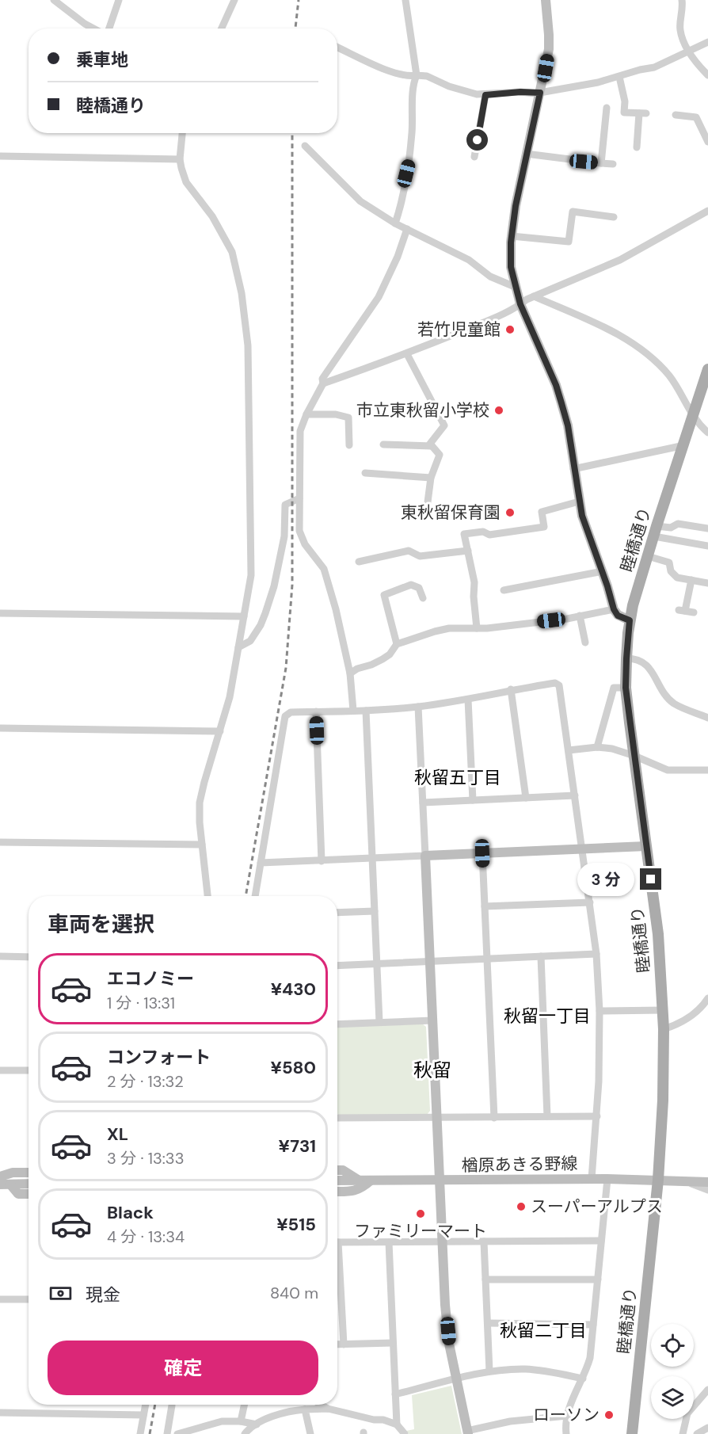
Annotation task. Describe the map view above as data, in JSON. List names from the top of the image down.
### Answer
{
  "streets": {
    "main road": ["睦橋通り", "楢原あきる野線"]
  },
  "crossings": [
    ["睦橋通り", "楢原あきる野線"]
  ],
  "districts": [
    "秋留五丁目",
    "秋留一丁目",
    "秋留",
    "秋留二丁目"
  ],
  "places": [
    "若竹児童館",
    "市立東秋留小学校",
    "東秋留保育園",
    "スーパーアルプス",
    "ファミリーマート",
    "ローソン"
  ],
  "page": {
    "banner": ["乗車地", "睦橋通り"],
    "bubble": "3 分",
    "heading": "車両を選択",
    "list": [
      {
        "name": "エコノミー",
        "note": "1 分 · 13:31",
        "value": "¥430"
      },
      {
        "name": "コンフォート",
        "note": "2 分 · 13:32",
        "value": "¥580"
      },
      {
        "name": "XL",
        "note": "3 分 · 13:33",
        "value": "¥731"
      },
      {
        "name": "Black",
        "note": "4 分 · 13:34",
        "value": "¥515"
      }
    ],
    "pay": ["現金", "840 m"],
    "buttons": "確定"
  }
}
